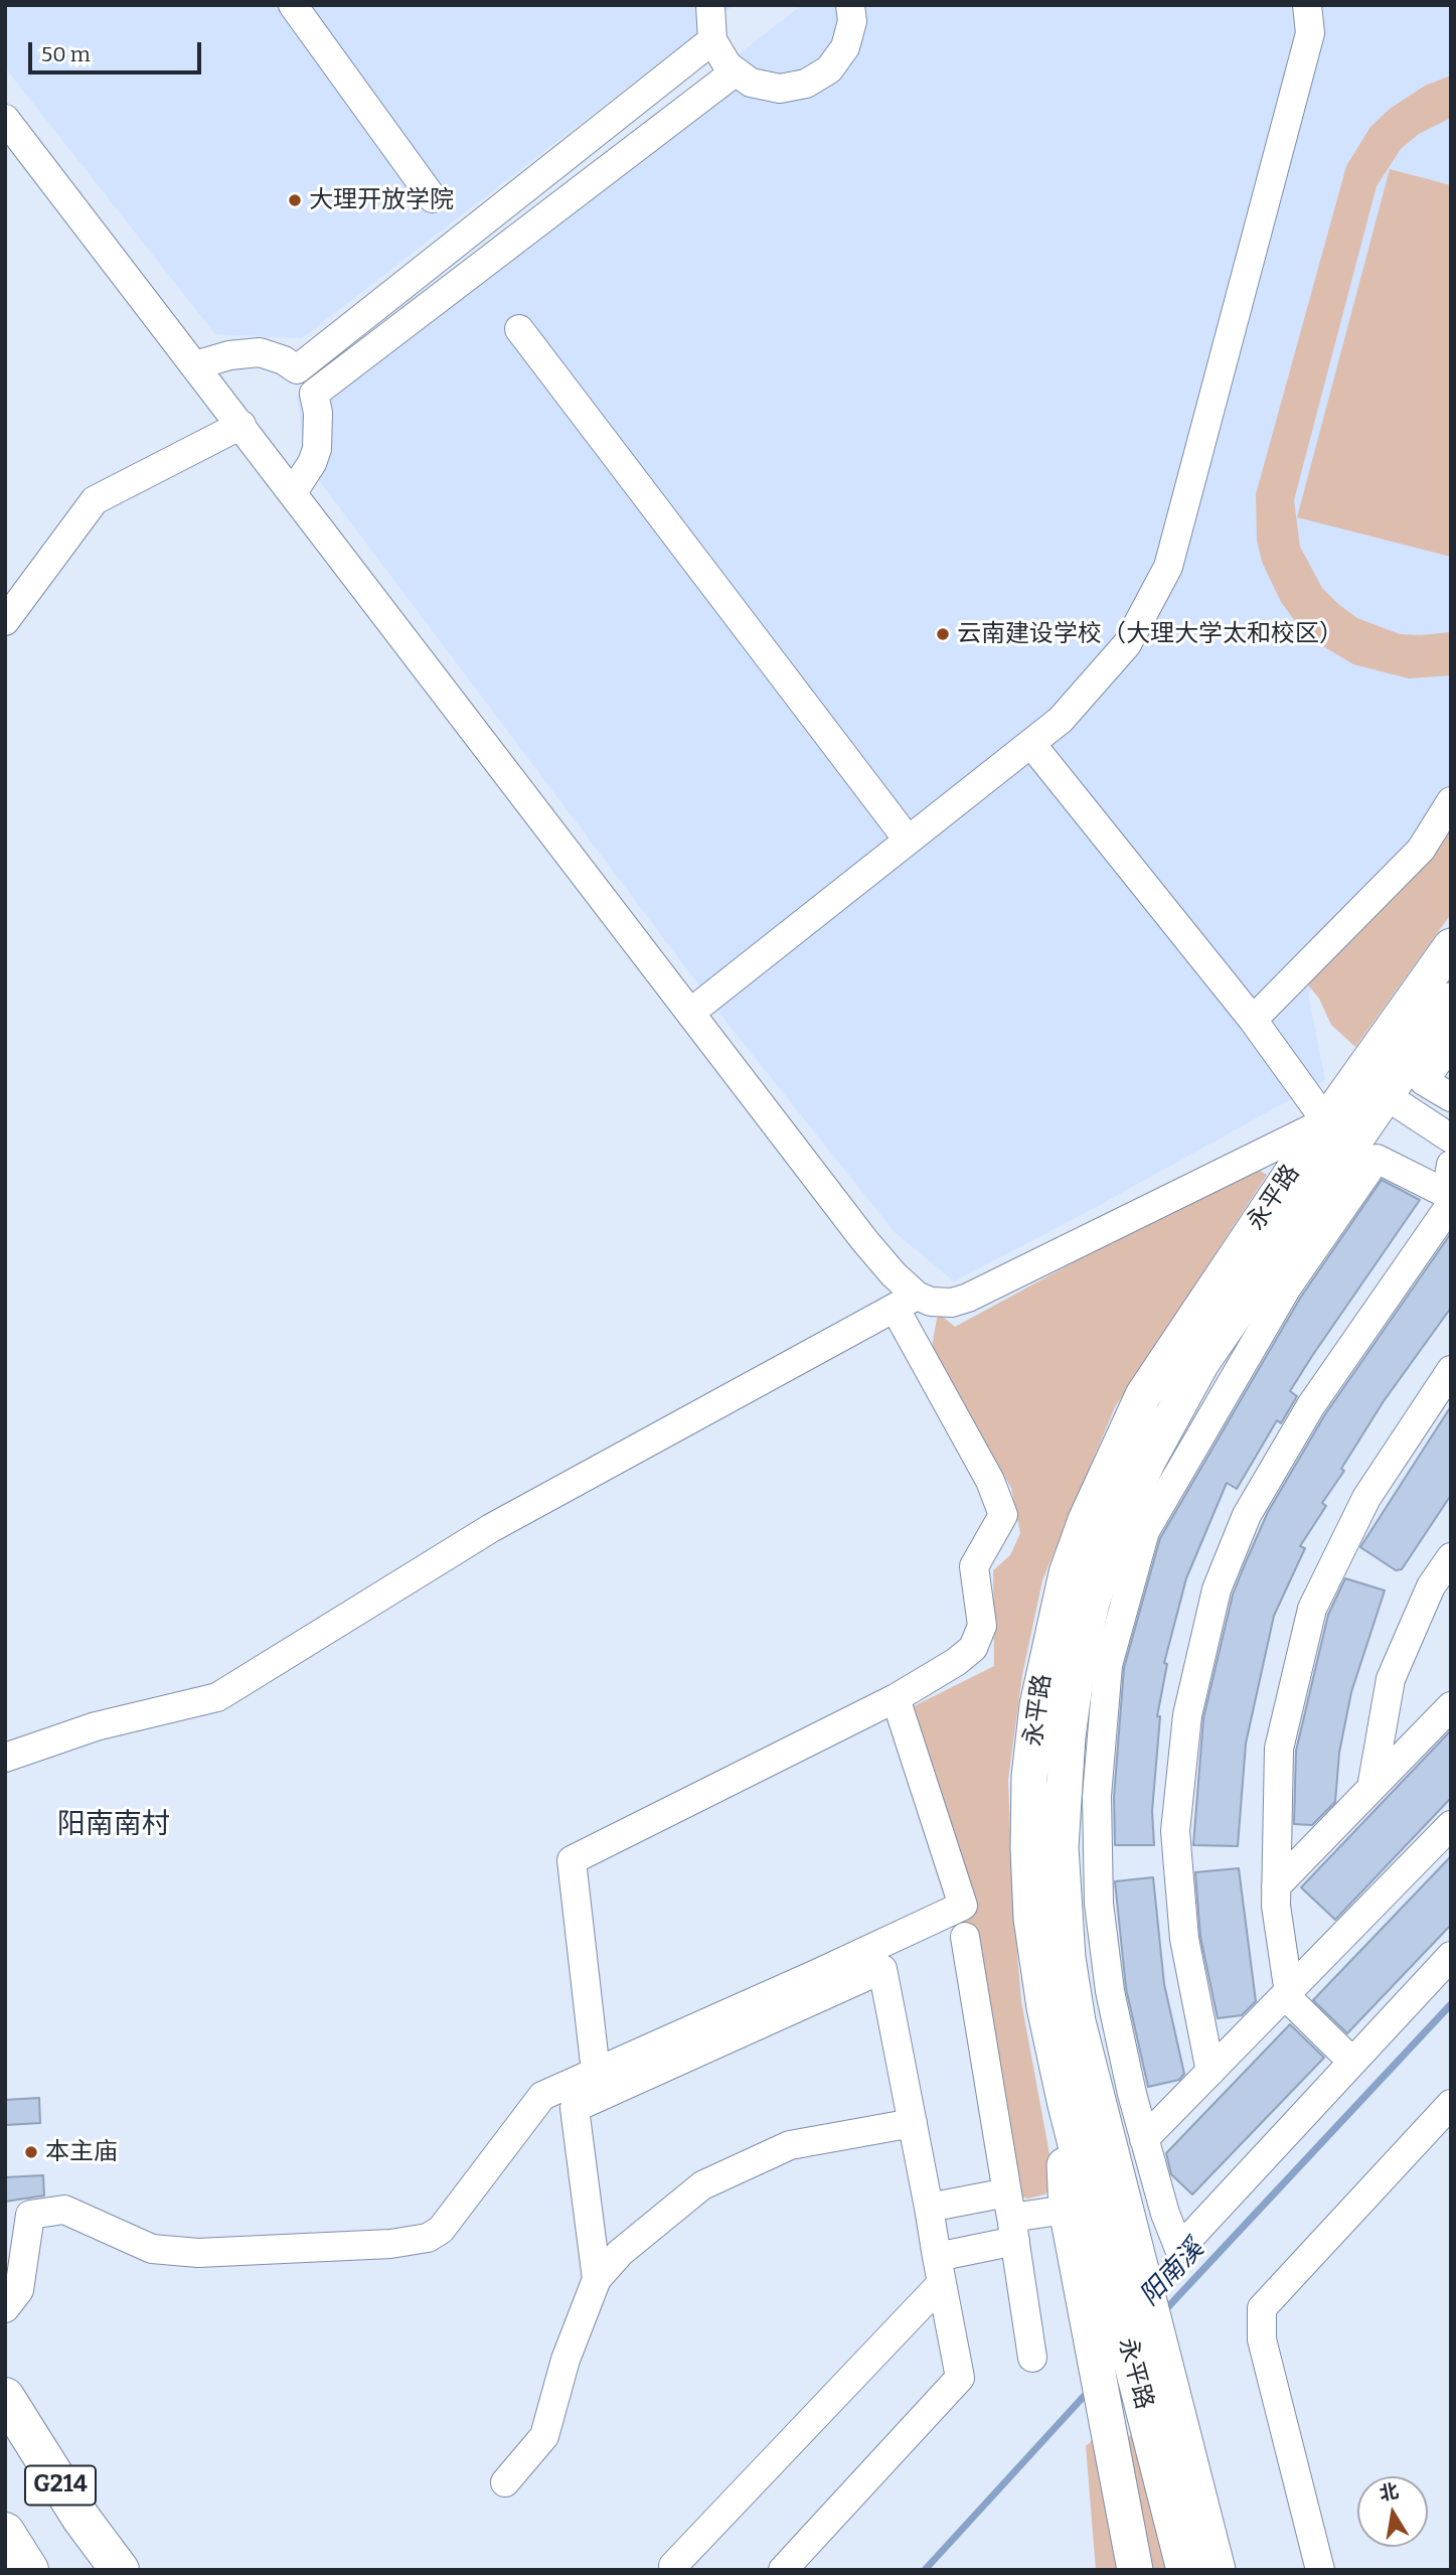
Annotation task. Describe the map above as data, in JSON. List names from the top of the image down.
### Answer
{
  "streets": {
    "highway": ["G214"],
    "main road": ["永平路"]
  },
  "districts": ["阳南南村"],
  "water": ["阳南溪"],
  "places": ["大理开放学院", "云南建设学校（大理大学太和校区）", "本主庙"],
  "scale_bar": "50 m",
  "north": "top"
}
